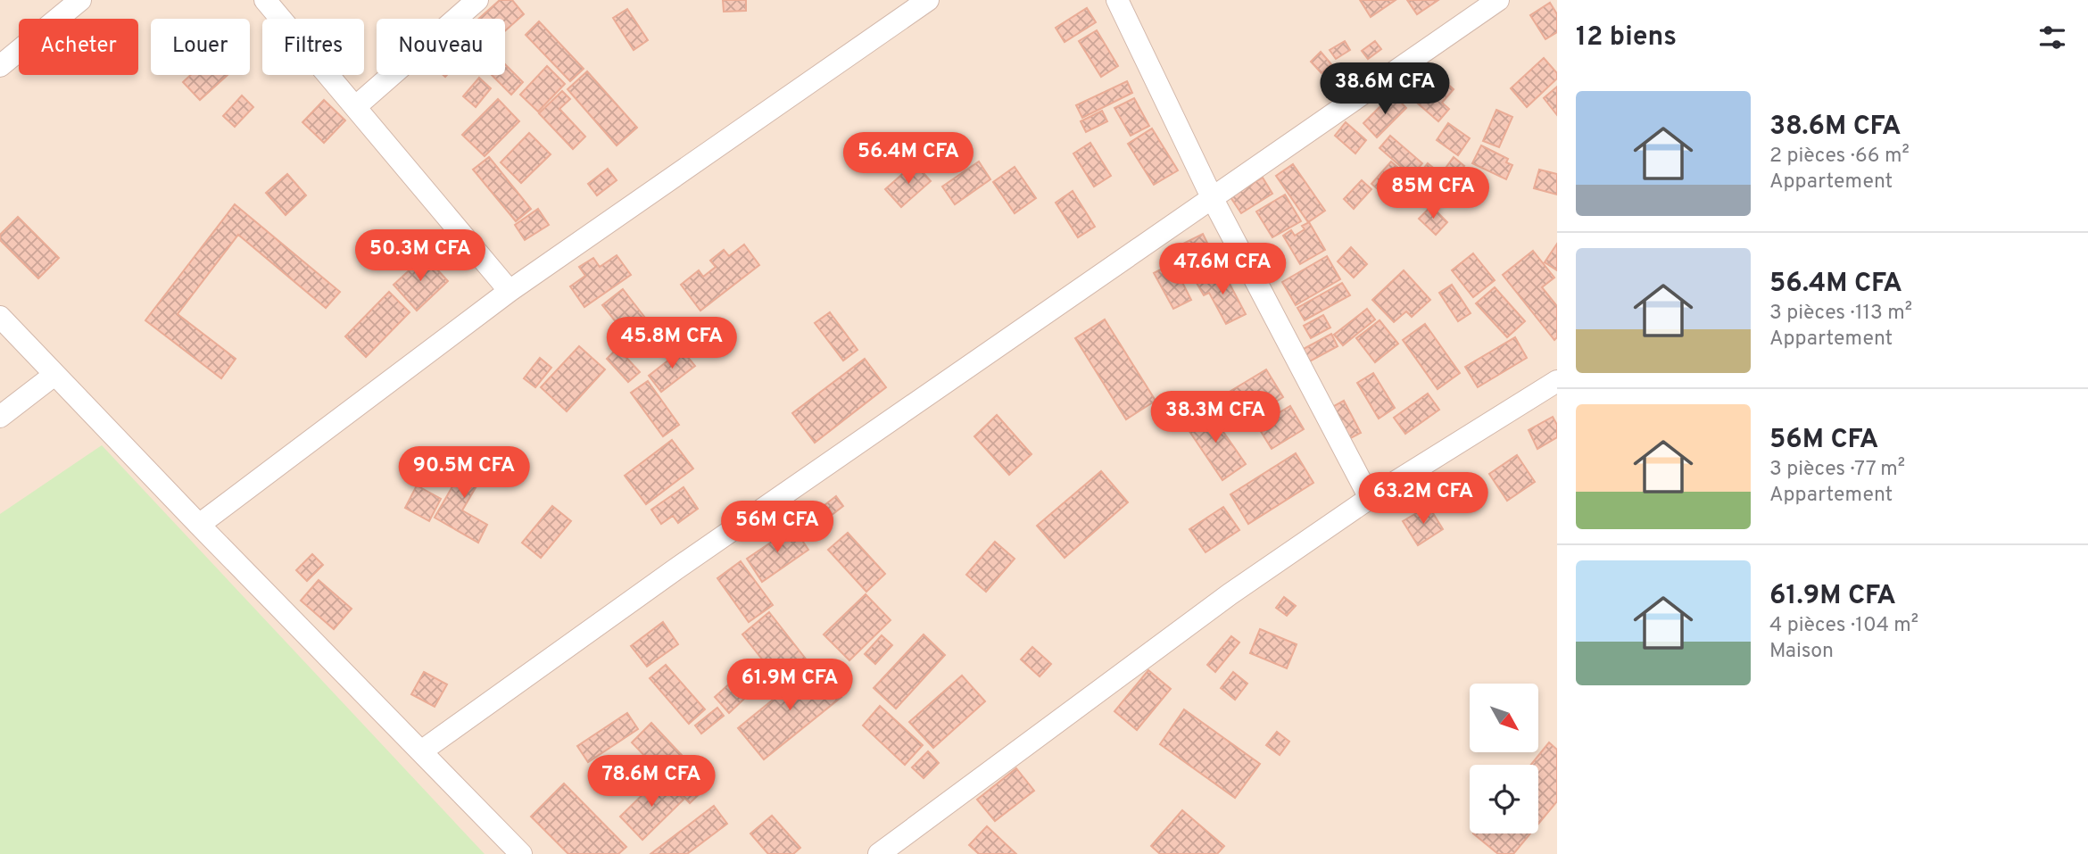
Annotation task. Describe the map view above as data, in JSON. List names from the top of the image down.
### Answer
{
  "north": "bottom right",
  "page": {
    "heading": "12 biens",
    "chip": [
      "Acheter",
      "Louer",
      "Filtres",
      "Nouveau"
    ],
    "price": [
      "38.6M CFA",
      "56.4M CFA",
      "85M CFA",
      "50.3M CFA",
      "47.6M CFA",
      "45.8M CFA",
      "38.3M CFA",
      "90.5M CFA",
      "63.2M CFA",
      "56M CFA",
      "61.9M CFA",
      "78.6M CFA"
    ],
    "list": [
      {
        "name": "38.6M CFA",
        "note": "2 pièces · 66 m² · Appartement"
      },
      {
        "name": "56.4M CFA",
        "note": "3 pièces · 113 m² · Appartement"
      },
      {
        "name": "56M CFA",
        "note": "3 pièces · 77 m² · Appartement"
      },
      {
        "name": "61.9M CFA",
        "note": "4 pièces · 104 m² · Maison"
      }
    ]
  }
}
